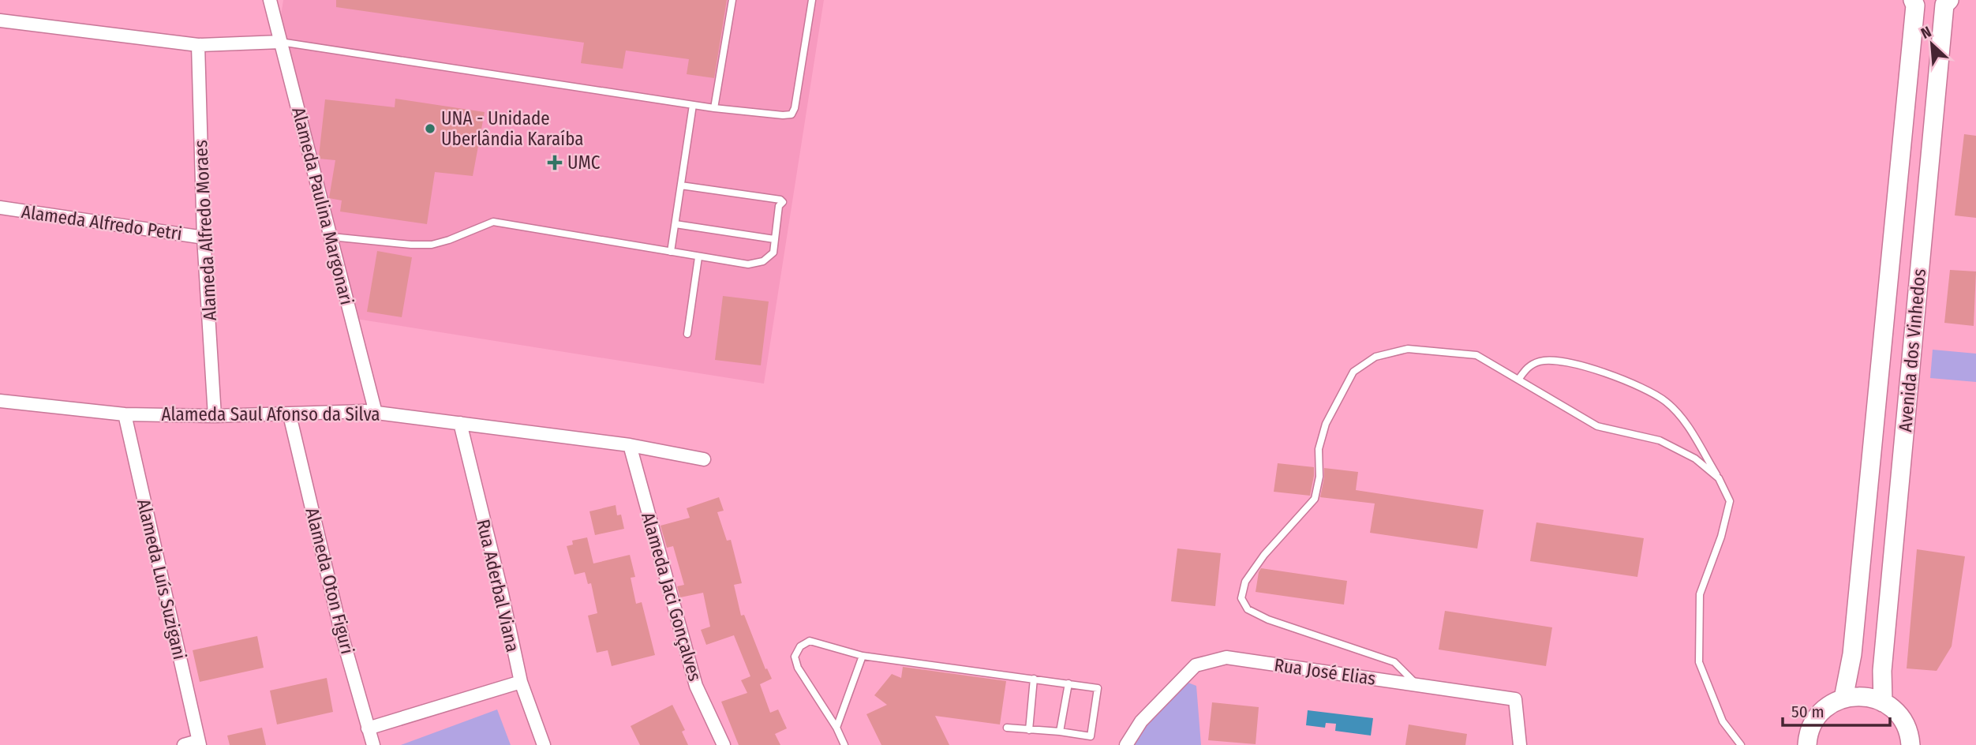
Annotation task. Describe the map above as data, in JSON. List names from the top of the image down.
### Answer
{
  "streets": {
    "main road": ["Avenida dos Vinhedos"],
    "street": [
      "Alameda Paulina Margonari",
      "Alameda Alfredo Petri",
      "Alameda Alfredo Moraes",
      "Alameda Saul Afonso da Silva",
      "Alameda Luís Suzigani",
      "Alameda Oton Figuri",
      "Rua Aderbal Viana",
      "Alameda Jaci Gonçalves",
      "Rua José Elias"
    ]
  },
  "crossings": [
    ["Alameda Paulina Margonari", "Alameda Saul Afonso da Silva"],
    ["Alameda Alfredo Petri", "Alameda Alfredo Moraes"],
    ["Alameda Alfredo Moraes", "Alameda Saul Afonso da Silva"],
    ["Alameda Saul Afonso da Silva", "Alameda Luís Suzigani"],
    ["Alameda Saul Afonso da Silva", "Alameda Oton Figuri"],
    ["Alameda Saul Afonso da Silva", "Rua Aderbal Viana"],
    ["Alameda Saul Afonso da Silva", "Alameda Jaci Gonçalves"]
  ],
  "places": {
    "other": ["UNA - Unidade Uberlândia Karaíba"],
    "health": ["UMC"]
  },
  "scale_bar": "50 m",
  "north": "top left"
}
